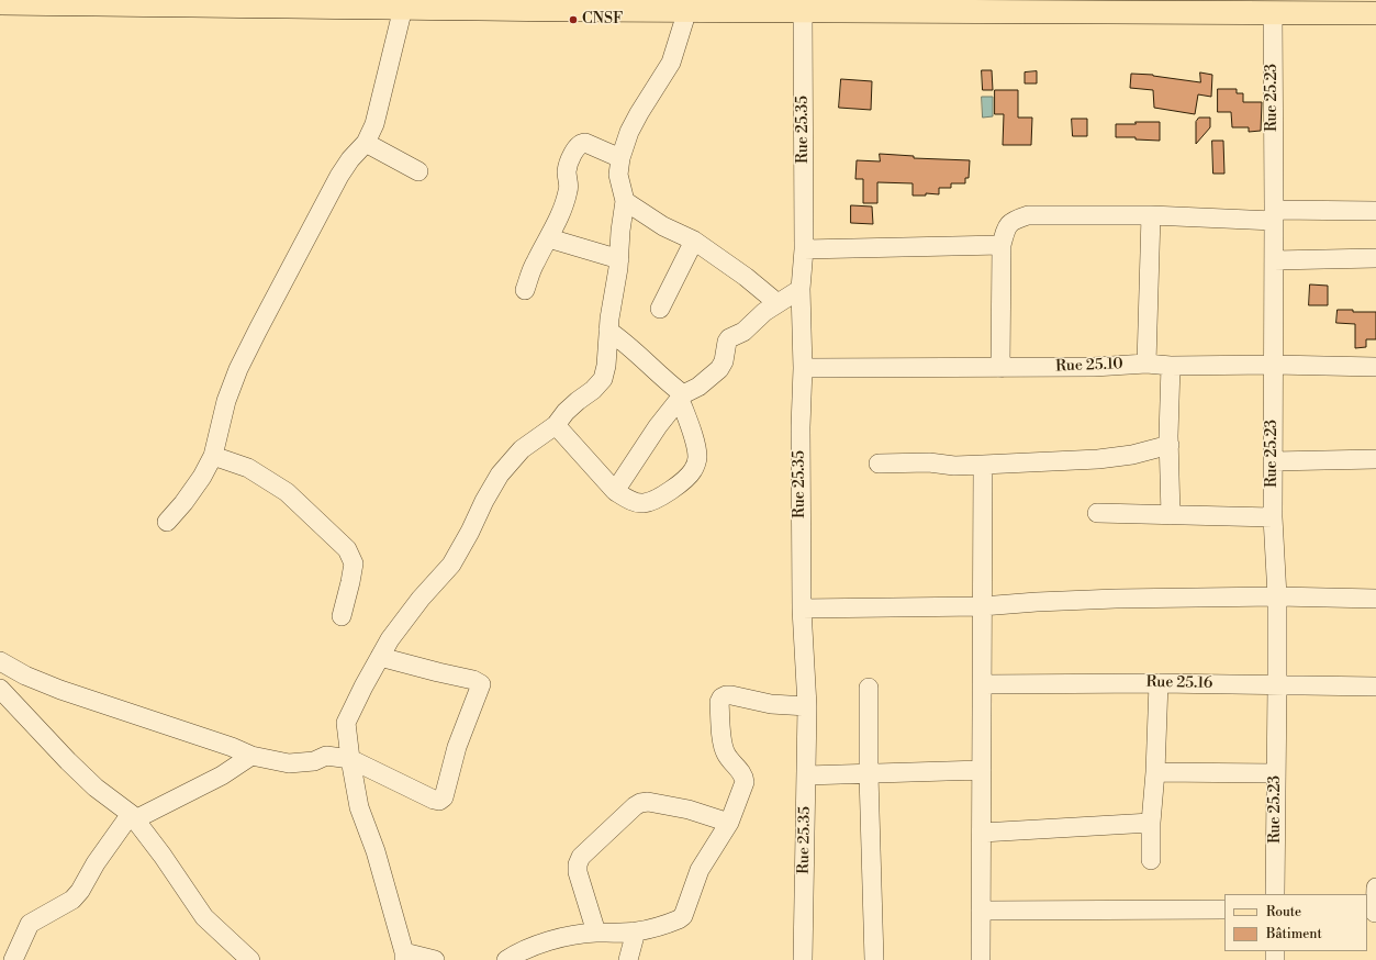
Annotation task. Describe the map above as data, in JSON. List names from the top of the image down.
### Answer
{
  "streets": {
    "street": [
      "Rue 25.23",
      "Rue 25.35",
      "Rue 25.10",
      "Rue 25.16"
    ]
  },
  "crossings": [
    ["Rue 25.23", "Rue 25.10"],
    ["Rue 25.23", "Rue 25.16"],
    ["Rue 25.35", "Rue 25.10"]
  ],
  "places": ["CNSF"],
  "legend": ["Route", "Bâtiment"]
}
